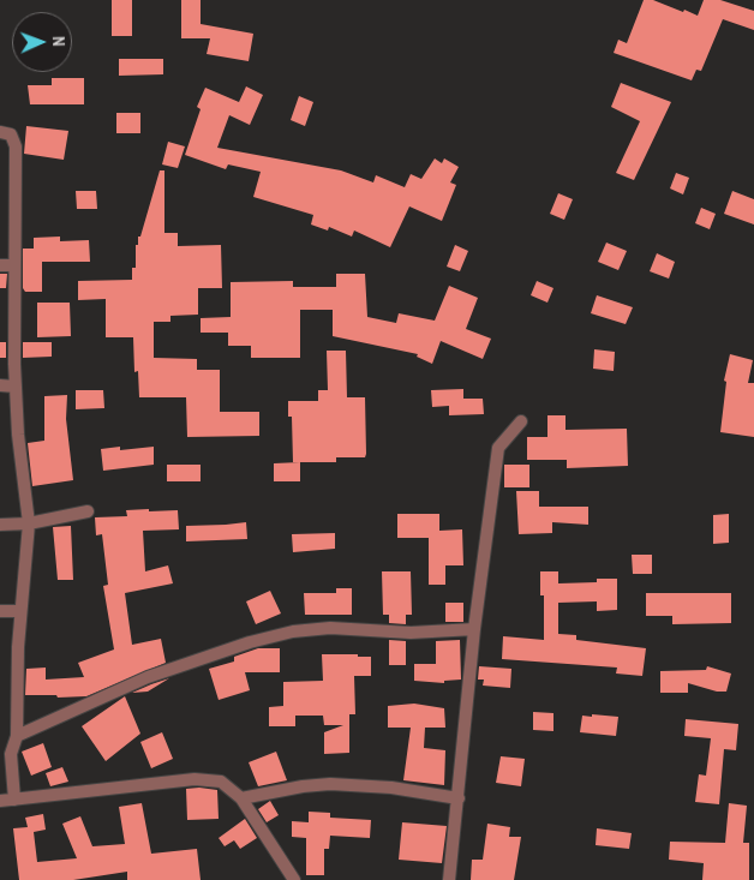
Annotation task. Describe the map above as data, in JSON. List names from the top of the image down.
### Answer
{
  "north": "right"
}
